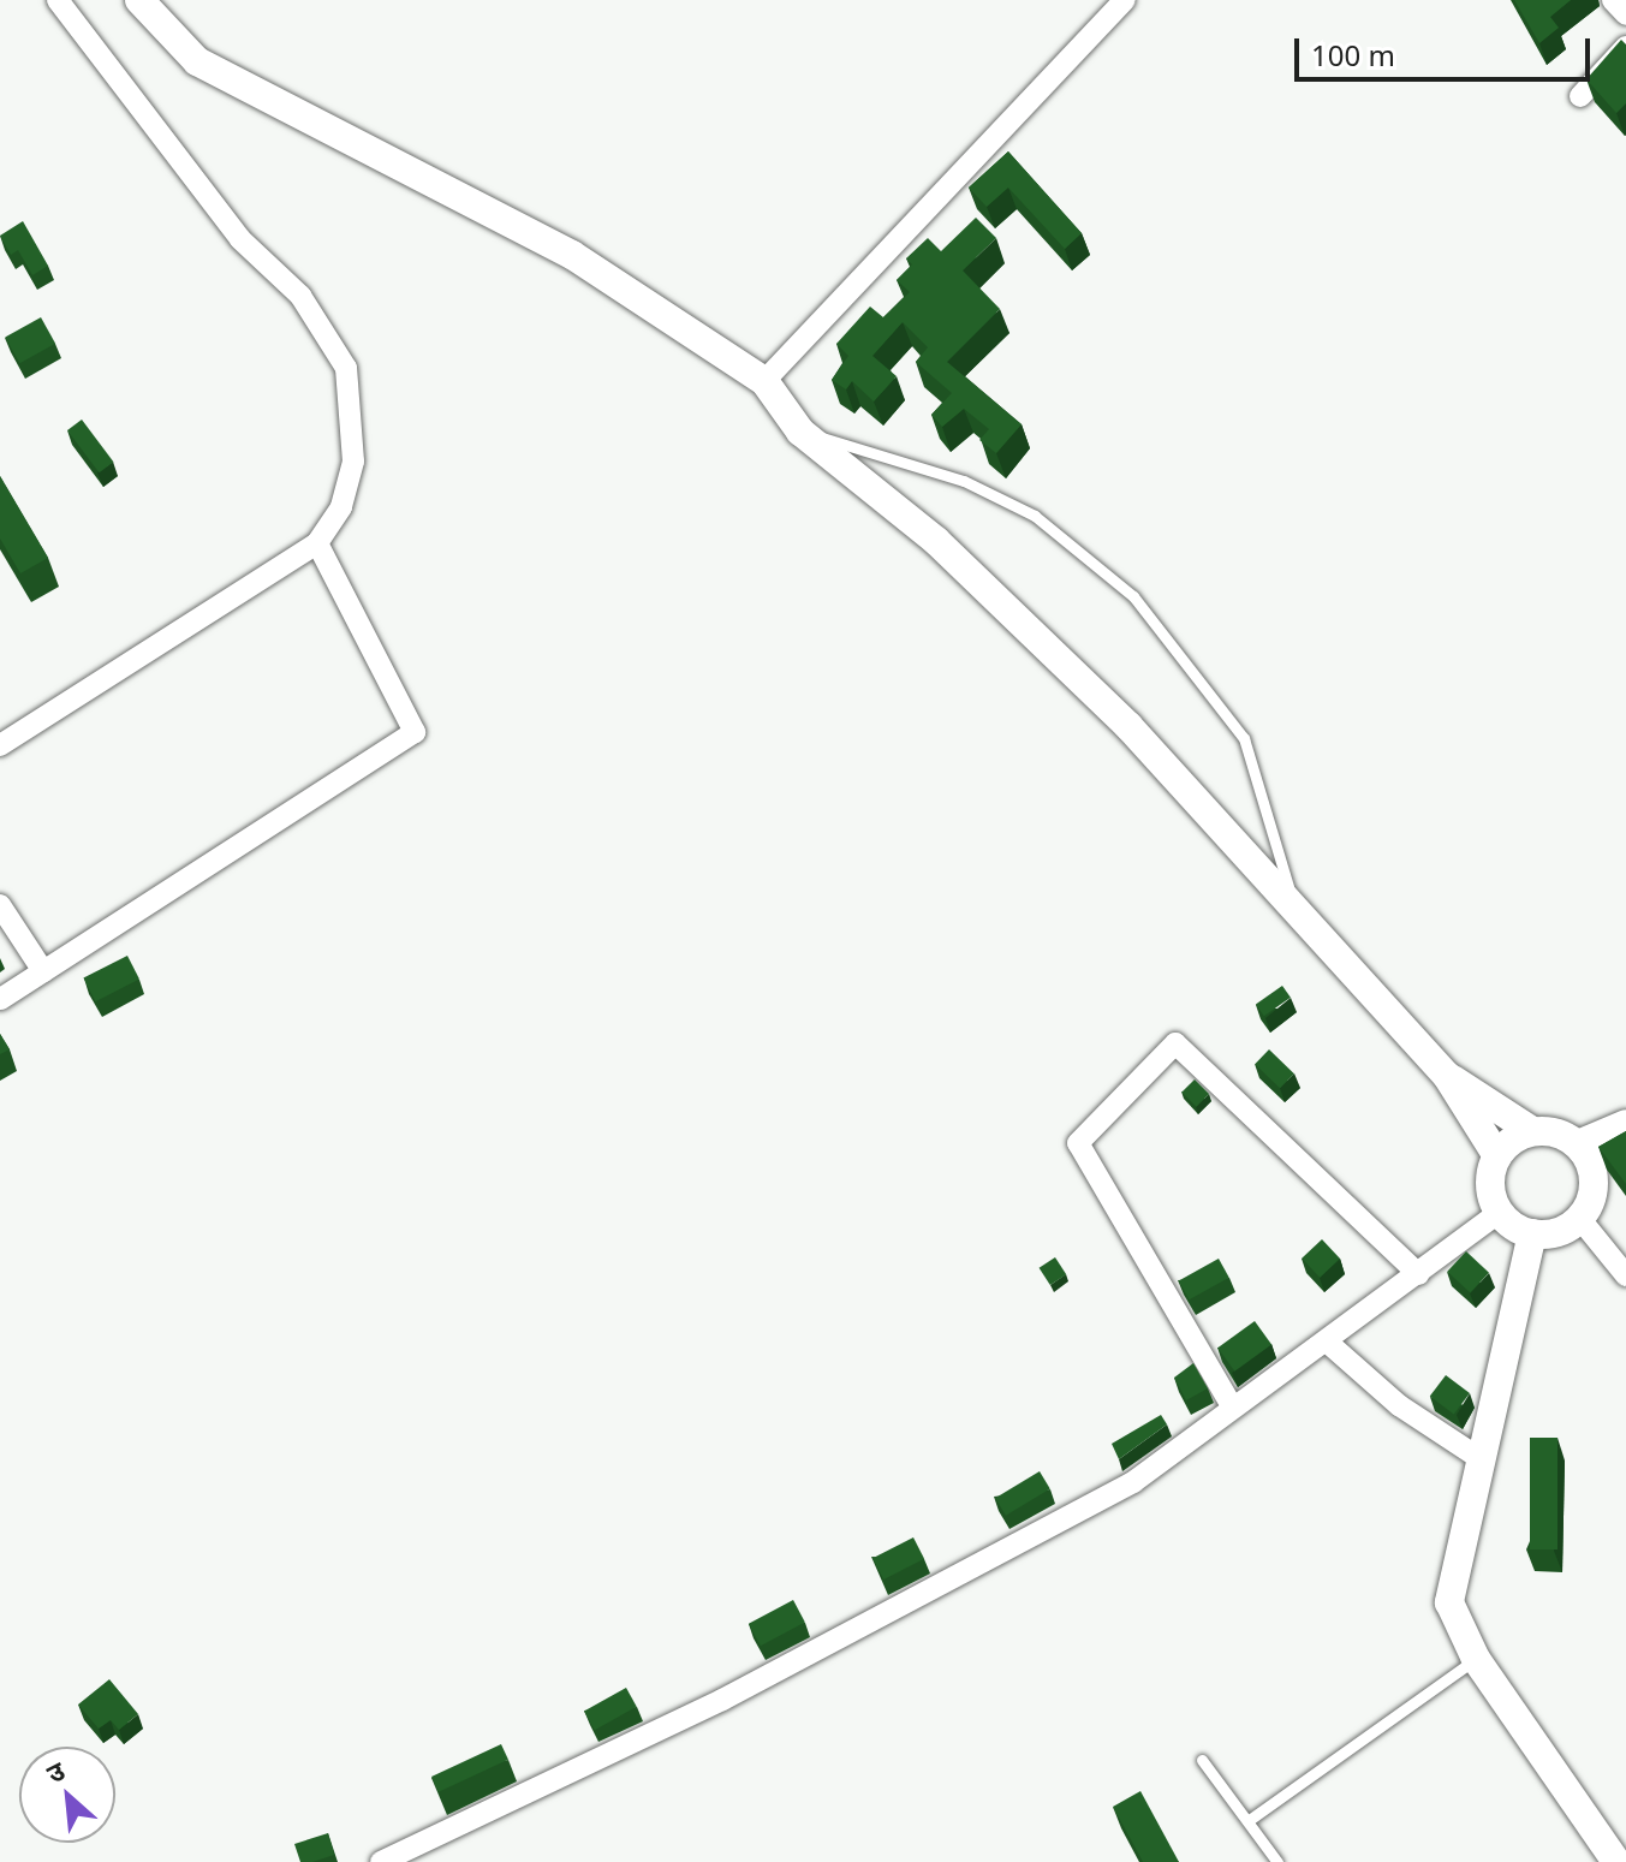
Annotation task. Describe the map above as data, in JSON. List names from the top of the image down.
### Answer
{
  "scale_bar": "100 m",
  "north": "top left"
}
